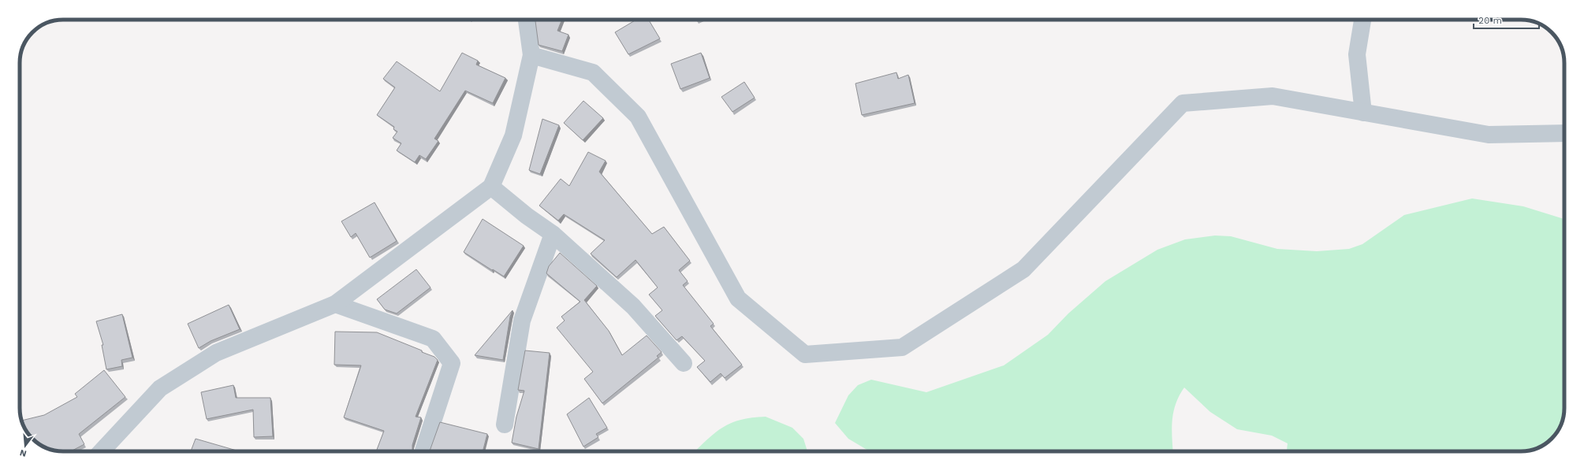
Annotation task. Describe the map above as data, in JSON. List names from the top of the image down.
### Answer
{
  "scale_bar": "20 m",
  "north": "bottom"
}
